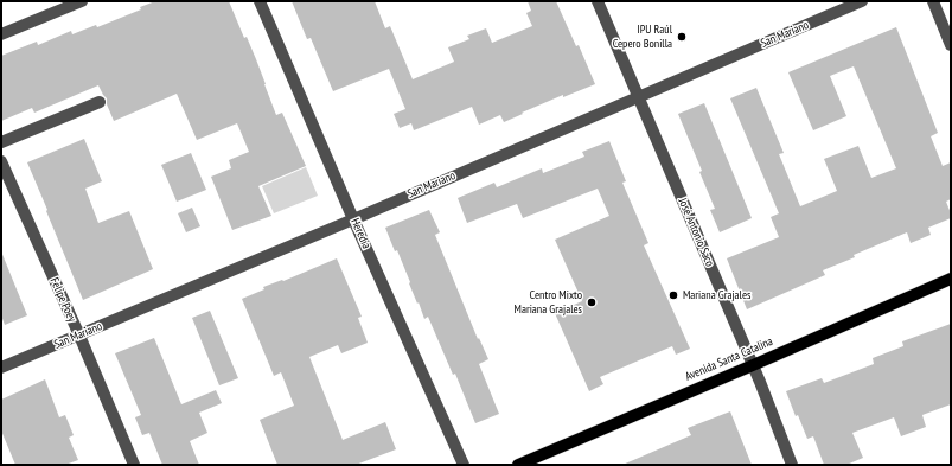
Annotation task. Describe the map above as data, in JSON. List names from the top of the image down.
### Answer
{
  "streets": {
    "main road": ["Avenida Santa Catalina"],
    "street": [
      "San Mariano",
      "José Antonio Saco",
      "Heredia",
      "Felipe Poey"
    ]
  },
  "crossings": [
    ["San Mariano", "José Antonio Saco"],
    ["San Mariano", "Heredia"],
    ["San Mariano", "Felipe Poey"],
    ["José Antonio Saco", "Avenida Santa Catalina"]
  ],
  "places": ["IPU Raúl Cepero Bonilla", "Mariana Grajales", "Centro Mixto Mariana Grajales"]
}
